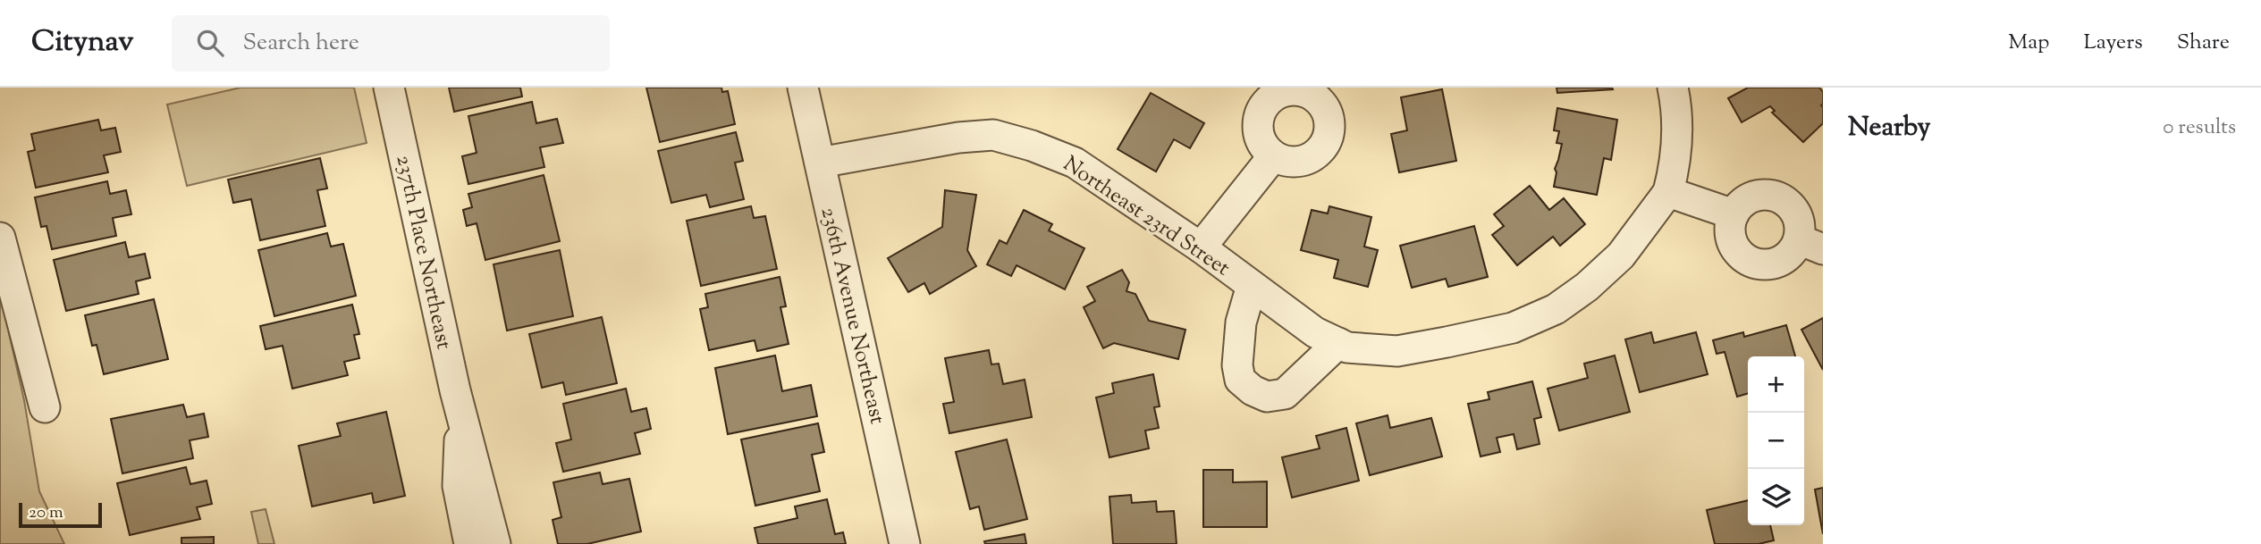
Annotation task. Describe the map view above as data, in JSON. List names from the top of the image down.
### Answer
{
  "streets": {
    "street": ["Northeast 23rd Street", "237th Place Northeast", "236th Avenue Northeast"]
  },
  "crossings": [
    ["Northeast 23rd Street", "236th Avenue Northeast"]
  ],
  "scale_bar": "20 m",
  "page": {
    "header": "Citynav",
    "search": "Search here",
    "nav": ["Map", "Layers", "Share"],
    "heading": ["Nearby", "0 results"],
    "map_buttons": ["+", "−"],
    "scale": "20 m"
  }
}
